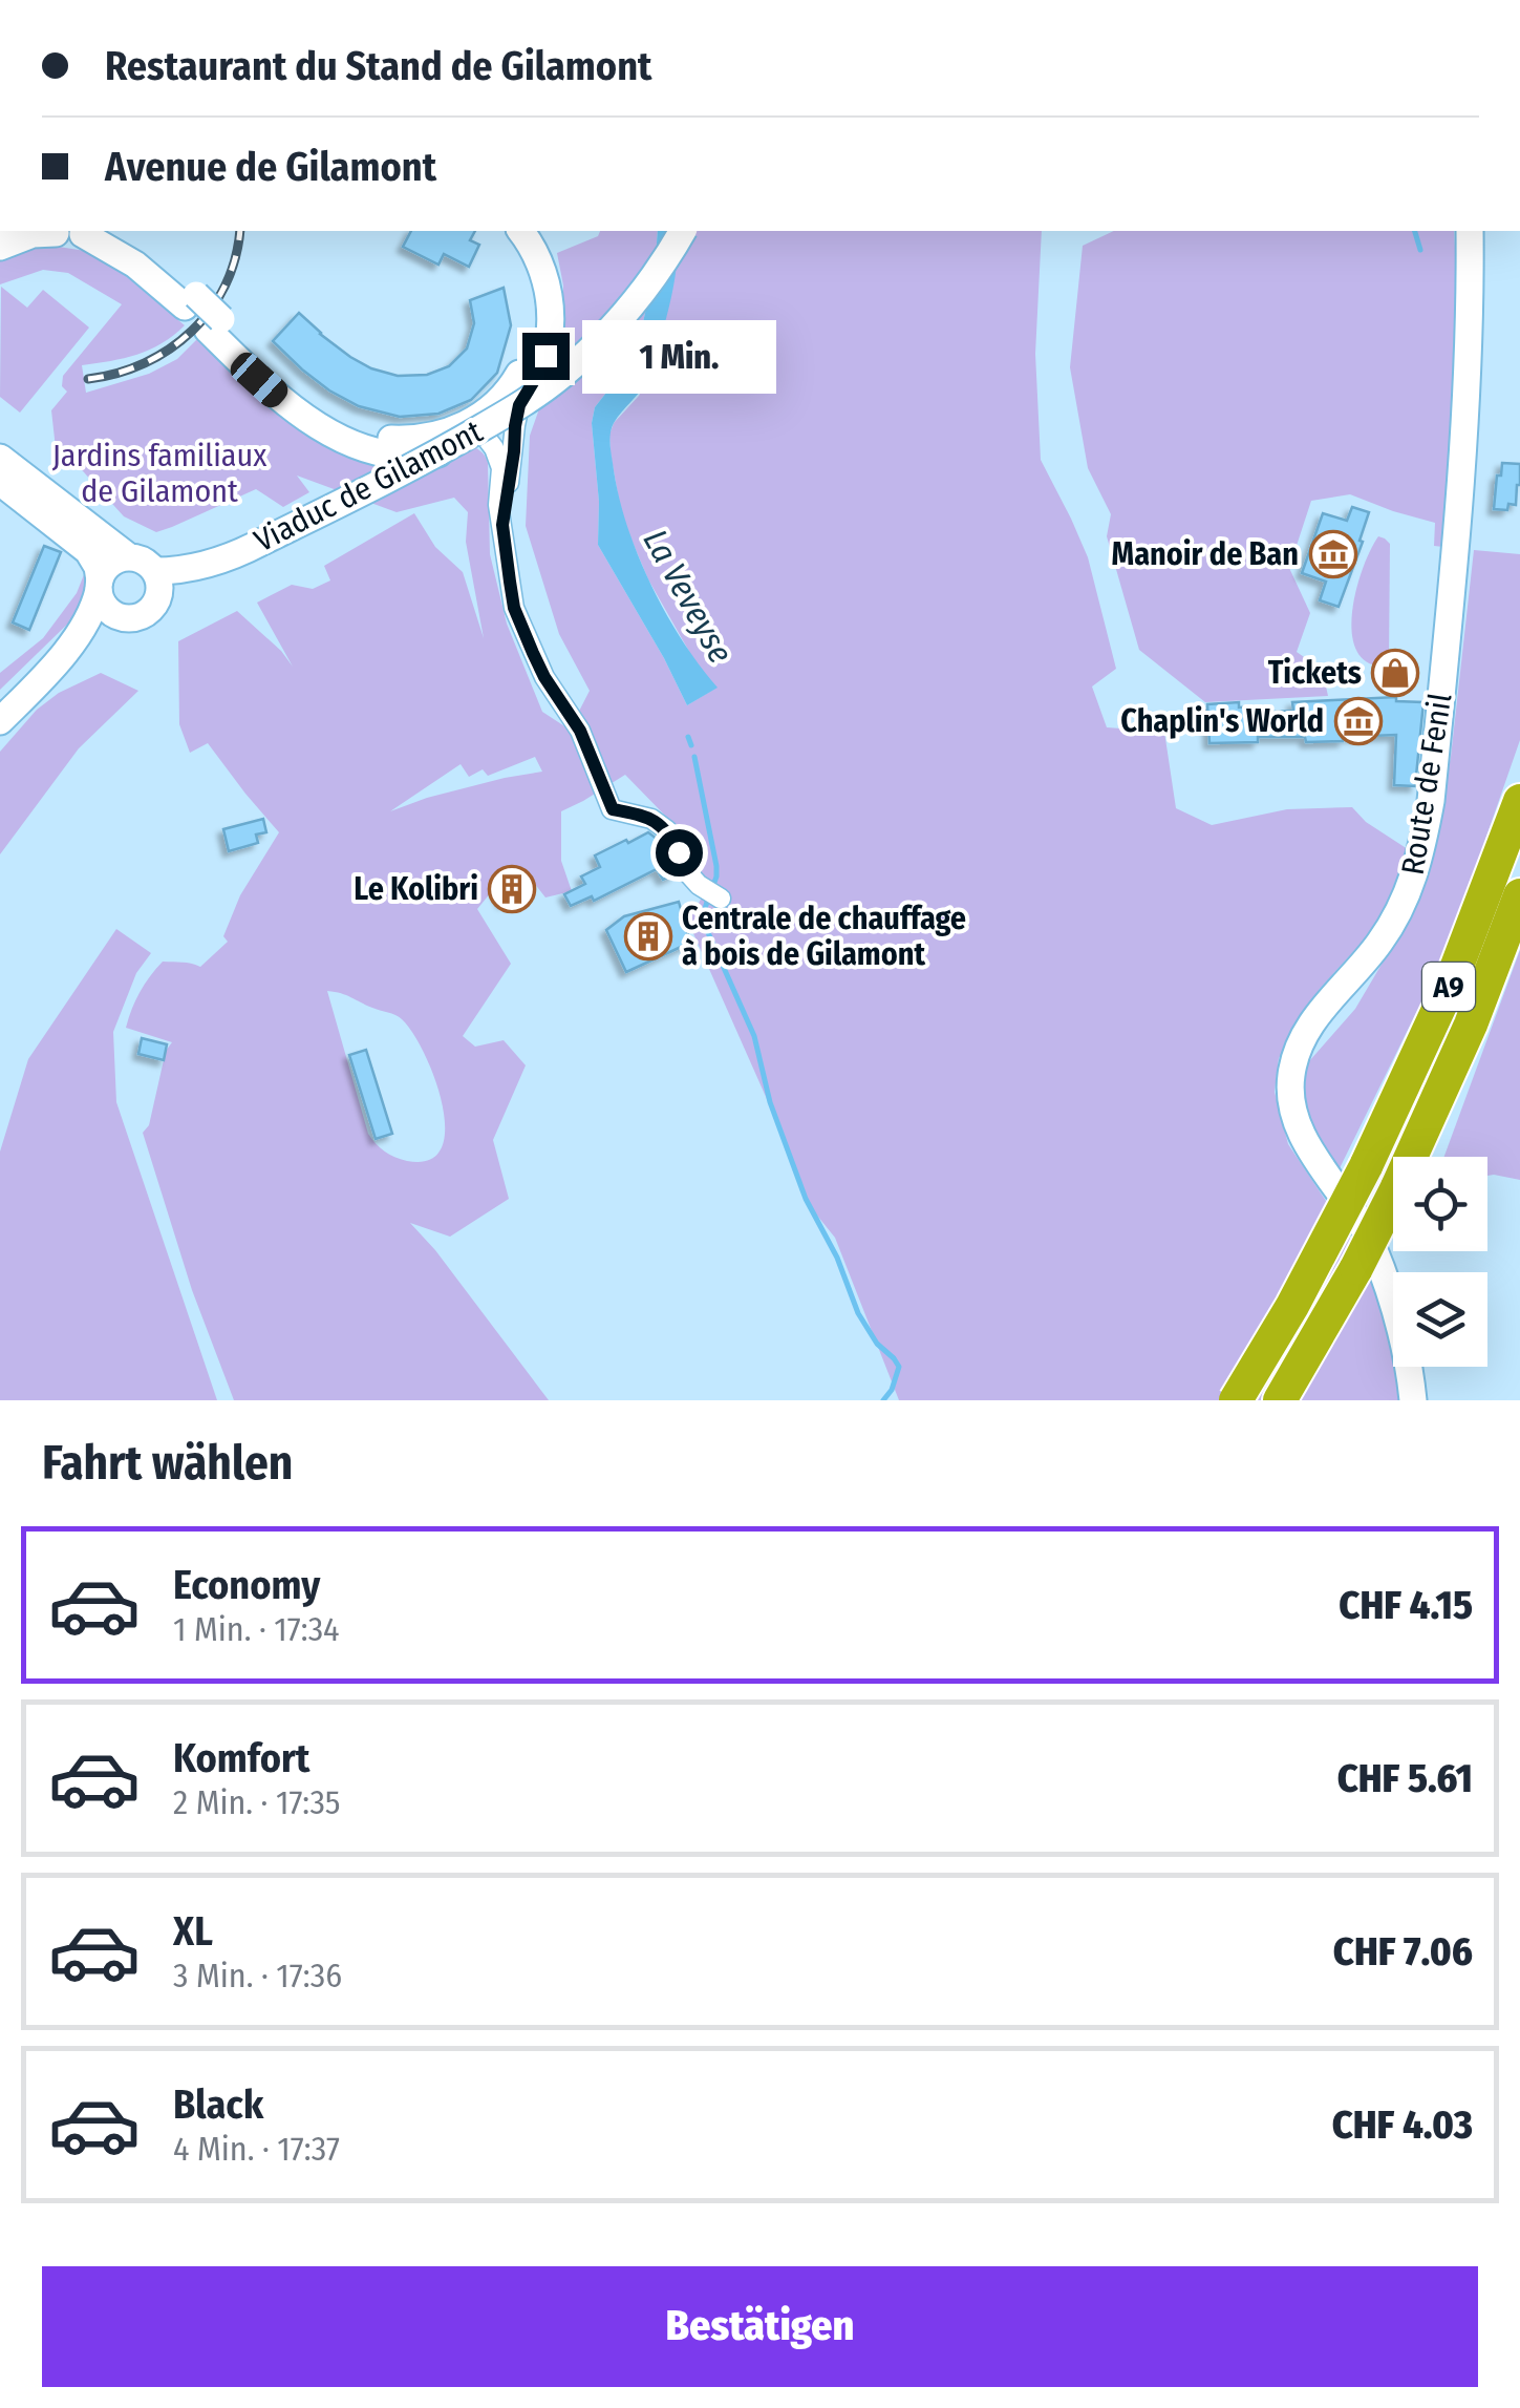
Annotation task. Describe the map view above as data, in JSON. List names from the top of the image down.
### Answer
{
  "streets": {
    "highway": ["A9"],
    "street": ["Viaduc de Gilamont", "Route de Fenil"]
  },
  "water": ["La Veveyse"],
  "parks": ["Jardins familiaux de Gilamont"],
  "places": {
    "museum": ["Manoir de Ban", "Chaplin's World"],
    "shop": ["Tickets"],
    "building": ["Le Kolibri", "Centrale de chauffage à bois de Gilamont"]
  },
  "page": {
    "banner": ["Restaurant du Stand de Gilamont", "Avenue de Gilamont"],
    "bubble": "1 Min.",
    "heading": "Fahrt wählen",
    "list": [
      {
        "name": "Economy",
        "note": "1 Min. · 17:34",
        "value": "CHF 4.15"
      },
      {
        "name": "Komfort",
        "note": "2 Min. · 17:35",
        "value": "CHF 5.61"
      },
      {
        "name": "XL",
        "note": "3 Min. · 17:36",
        "value": "CHF 7.06"
      },
      {
        "name": "Black",
        "note": "4 Min. · 17:37",
        "value": "CHF 4.03"
      }
    ],
    "buttons": "Bestätigen"
  }
}
